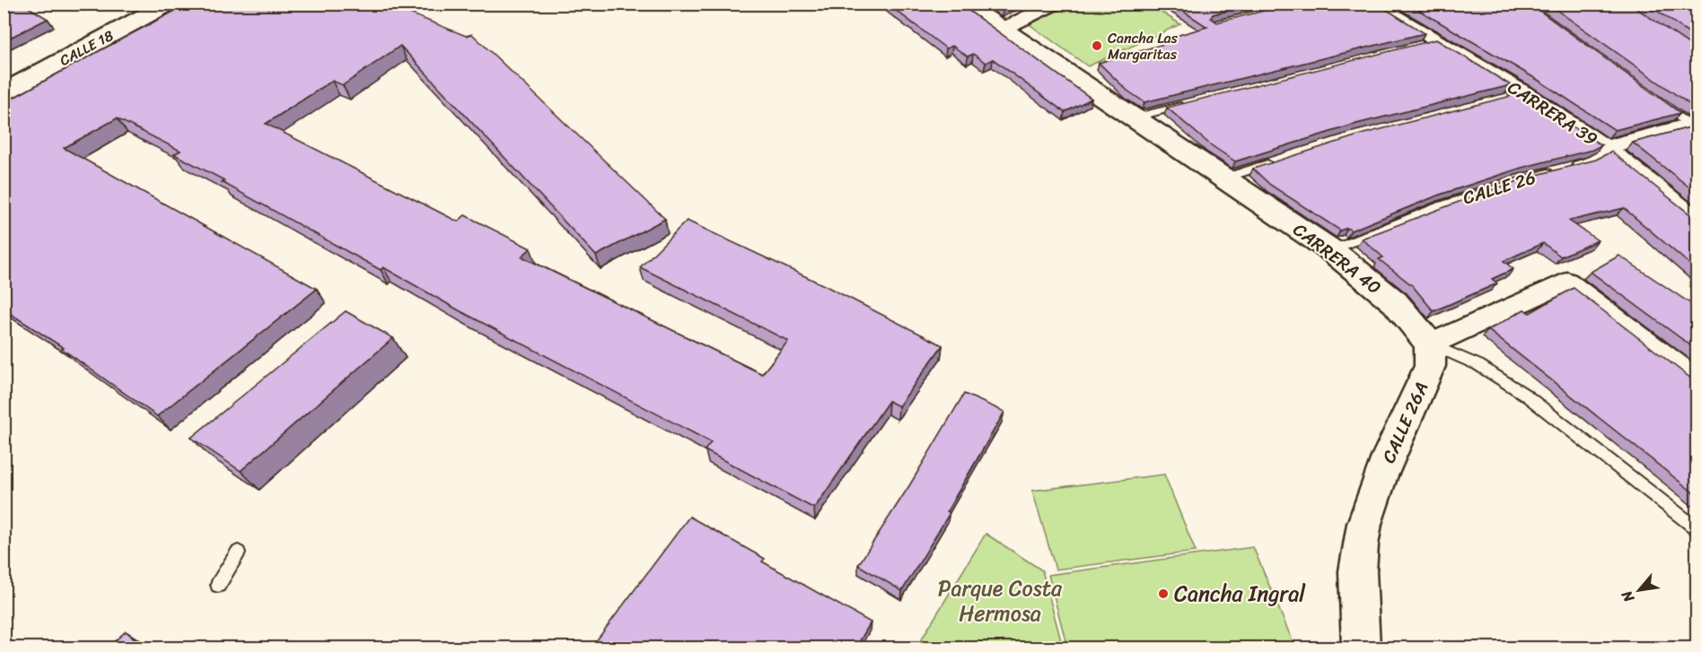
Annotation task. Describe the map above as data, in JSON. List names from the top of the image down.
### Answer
{
  "streets": {
    "street": [
      "CALLE 18",
      "CARRERA 39",
      "CALLE 26",
      "CARRERA 40",
      "CALLE 26A"
    ]
  },
  "crossings": [
    ["CARRERA 39", "CALLE 26"],
    ["CALLE 26", "CARRERA 40"],
    ["CARRERA 40", "CALLE 26A"]
  ],
  "parks": ["Parque Costa Hermosa"],
  "places": ["Cancha Las Margaritas", "Cancha Ingral"],
  "north": "bottom left"
}
